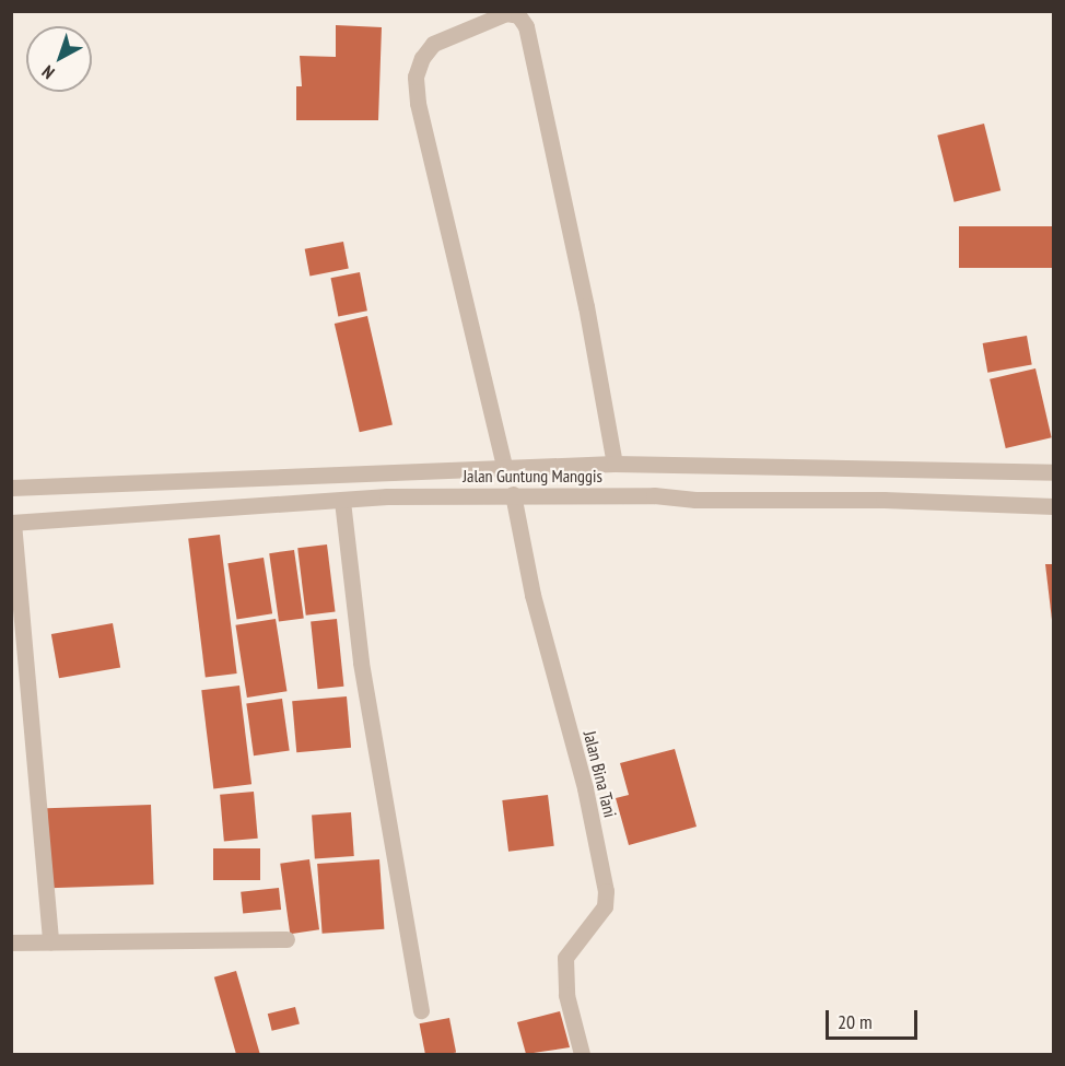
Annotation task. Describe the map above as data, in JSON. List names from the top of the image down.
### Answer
{
  "streets": {
    "street": ["Jalan Guntung Manggis", "Jalan Bina Tani"]
  },
  "crossings": [
    ["Jalan Guntung Manggis", "Jalan Bina Tani"]
  ],
  "scale_bar": "20 m",
  "north": "bottom left"
}
